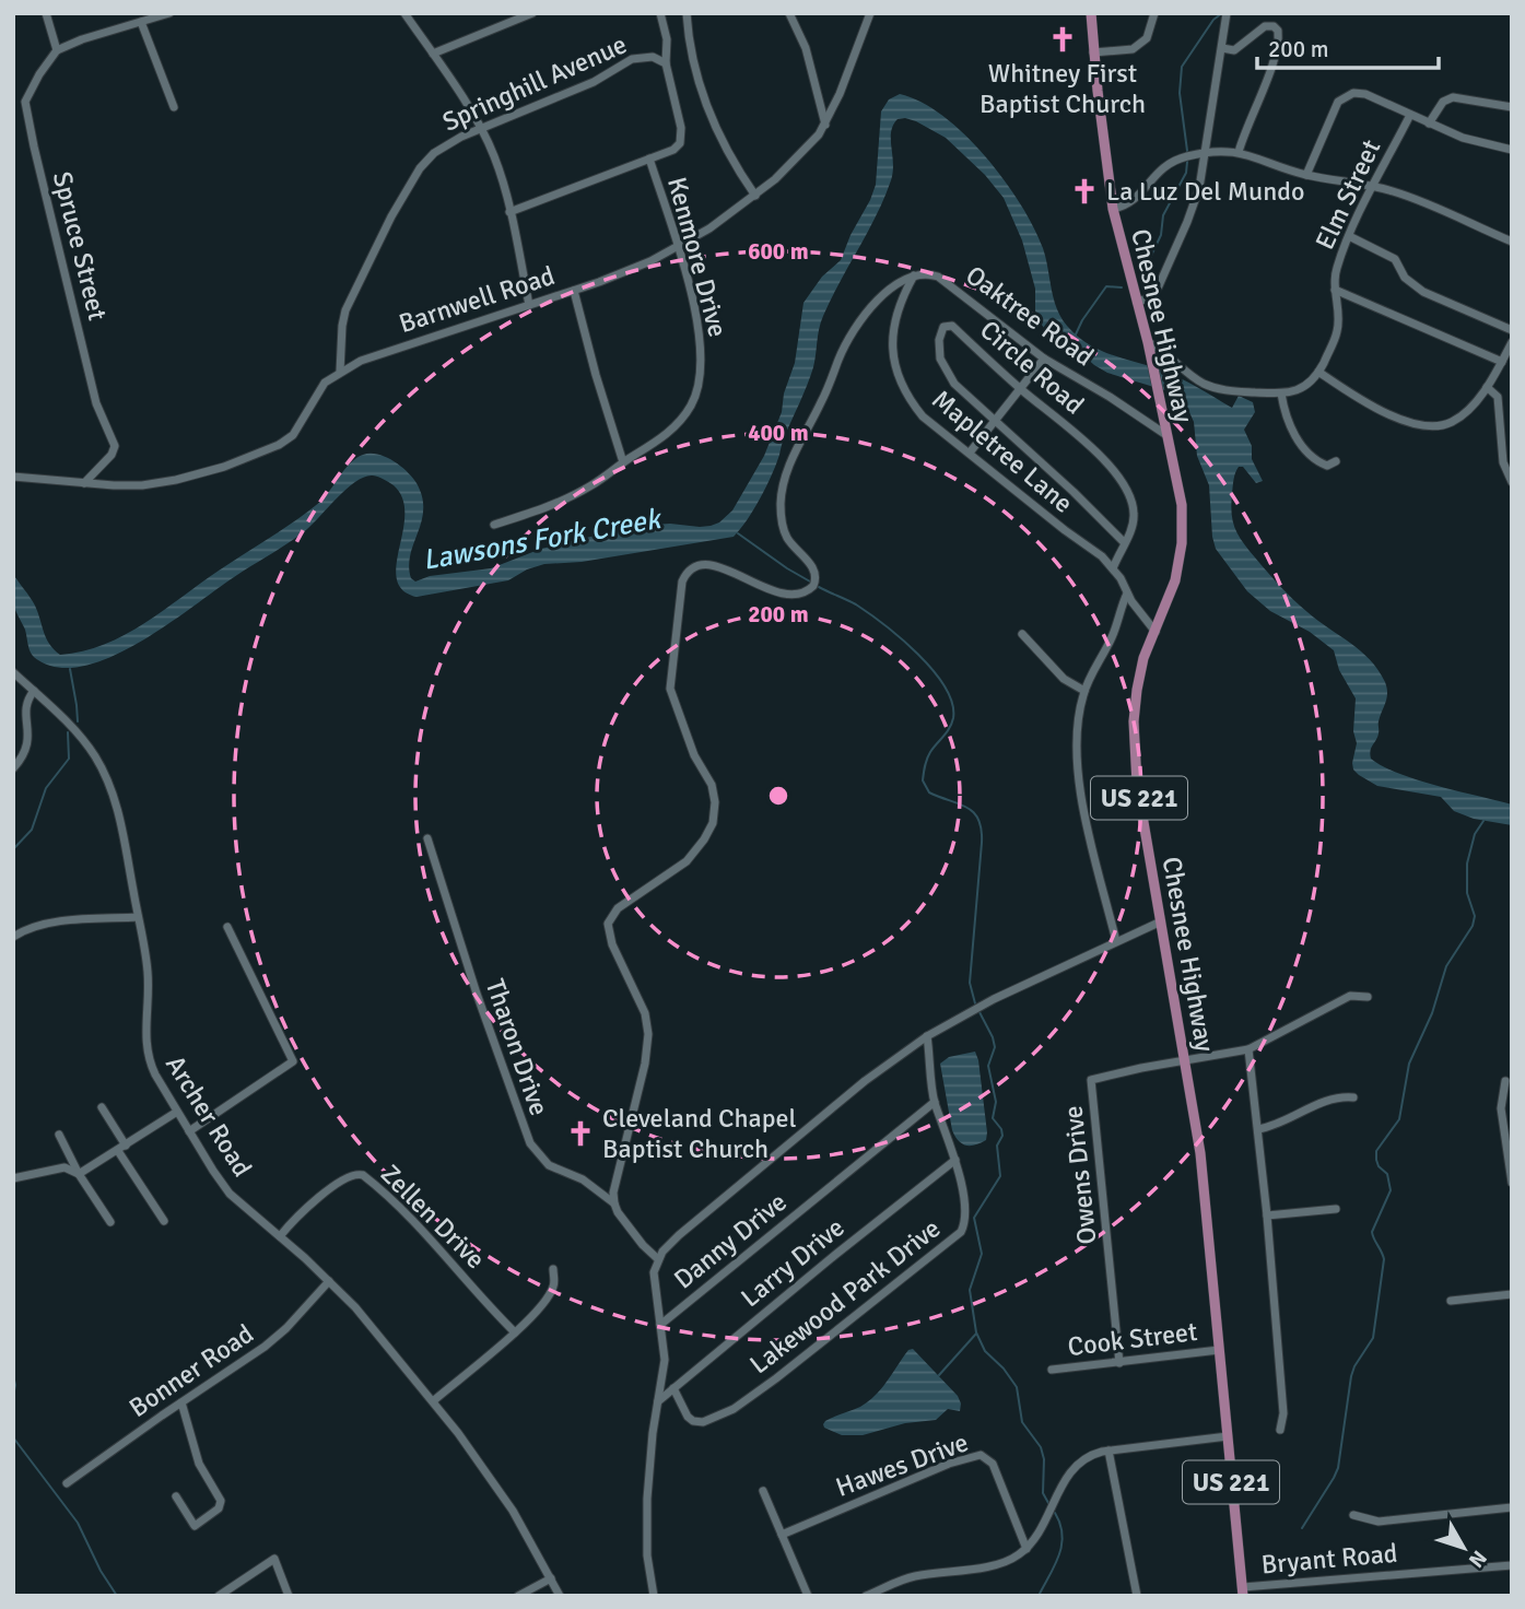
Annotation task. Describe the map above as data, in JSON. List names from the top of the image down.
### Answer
{
  "streets": {
    "main road": ["Chesnee Highway", "US 221"],
    "street": [
      "Springhill Avenue",
      "Elm Street",
      "Spruce Street",
      "Kenmore Drive",
      "Barnwell Road",
      "Oaktree Road",
      "Circle Road",
      "Mapletree Lane",
      "Tharon Drive",
      "Archer Road",
      "Owens Drive",
      "Zellen Drive",
      "Danny Drive",
      "Larry Drive",
      "Lakewood Park Drive",
      "Cook Street",
      "Bonner Road",
      "Hawes Drive",
      "Bryant Road"
    ]
  },
  "crossings": [
    ["Springhill Avenue", "Barnwell Road"],
    ["Spruce Street", "Barnwell Road"],
    ["Kenmore Drive", "Barnwell Road"],
    ["Oaktree Road", "Chesnee Highway"],
    ["Oaktree Road", "Mapletree Lane"],
    ["Chesnee Highway", "Mapletree Lane"],
    ["Chesnee Highway", "Owens Drive"],
    ["Chesnee Highway", "Cook Street"],
    ["Chesnee Highway", "Bryant Road"],
    ["Circle Road", "Mapletree Lane"],
    ["Archer Road", "Zellen Drive"],
    ["Archer Road", "Bonner Road"],
    ["Owens Drive", "Cook Street"],
    ["Danny Drive", "Lakewood Park Drive"],
    ["Larry Drive", "Lakewood Park Drive"]
  ],
  "water": ["Lawsons Fork Creek"],
  "places": {
    "church": ["Whitney First Baptist Church", "La Luz Del Mundo", "Cleveland Chapel Baptist Church"]
  },
  "scale_bar": "200 m",
  "north": "bottom right",
  "rings": ["600 m", "400 m", "200 m"]
}
